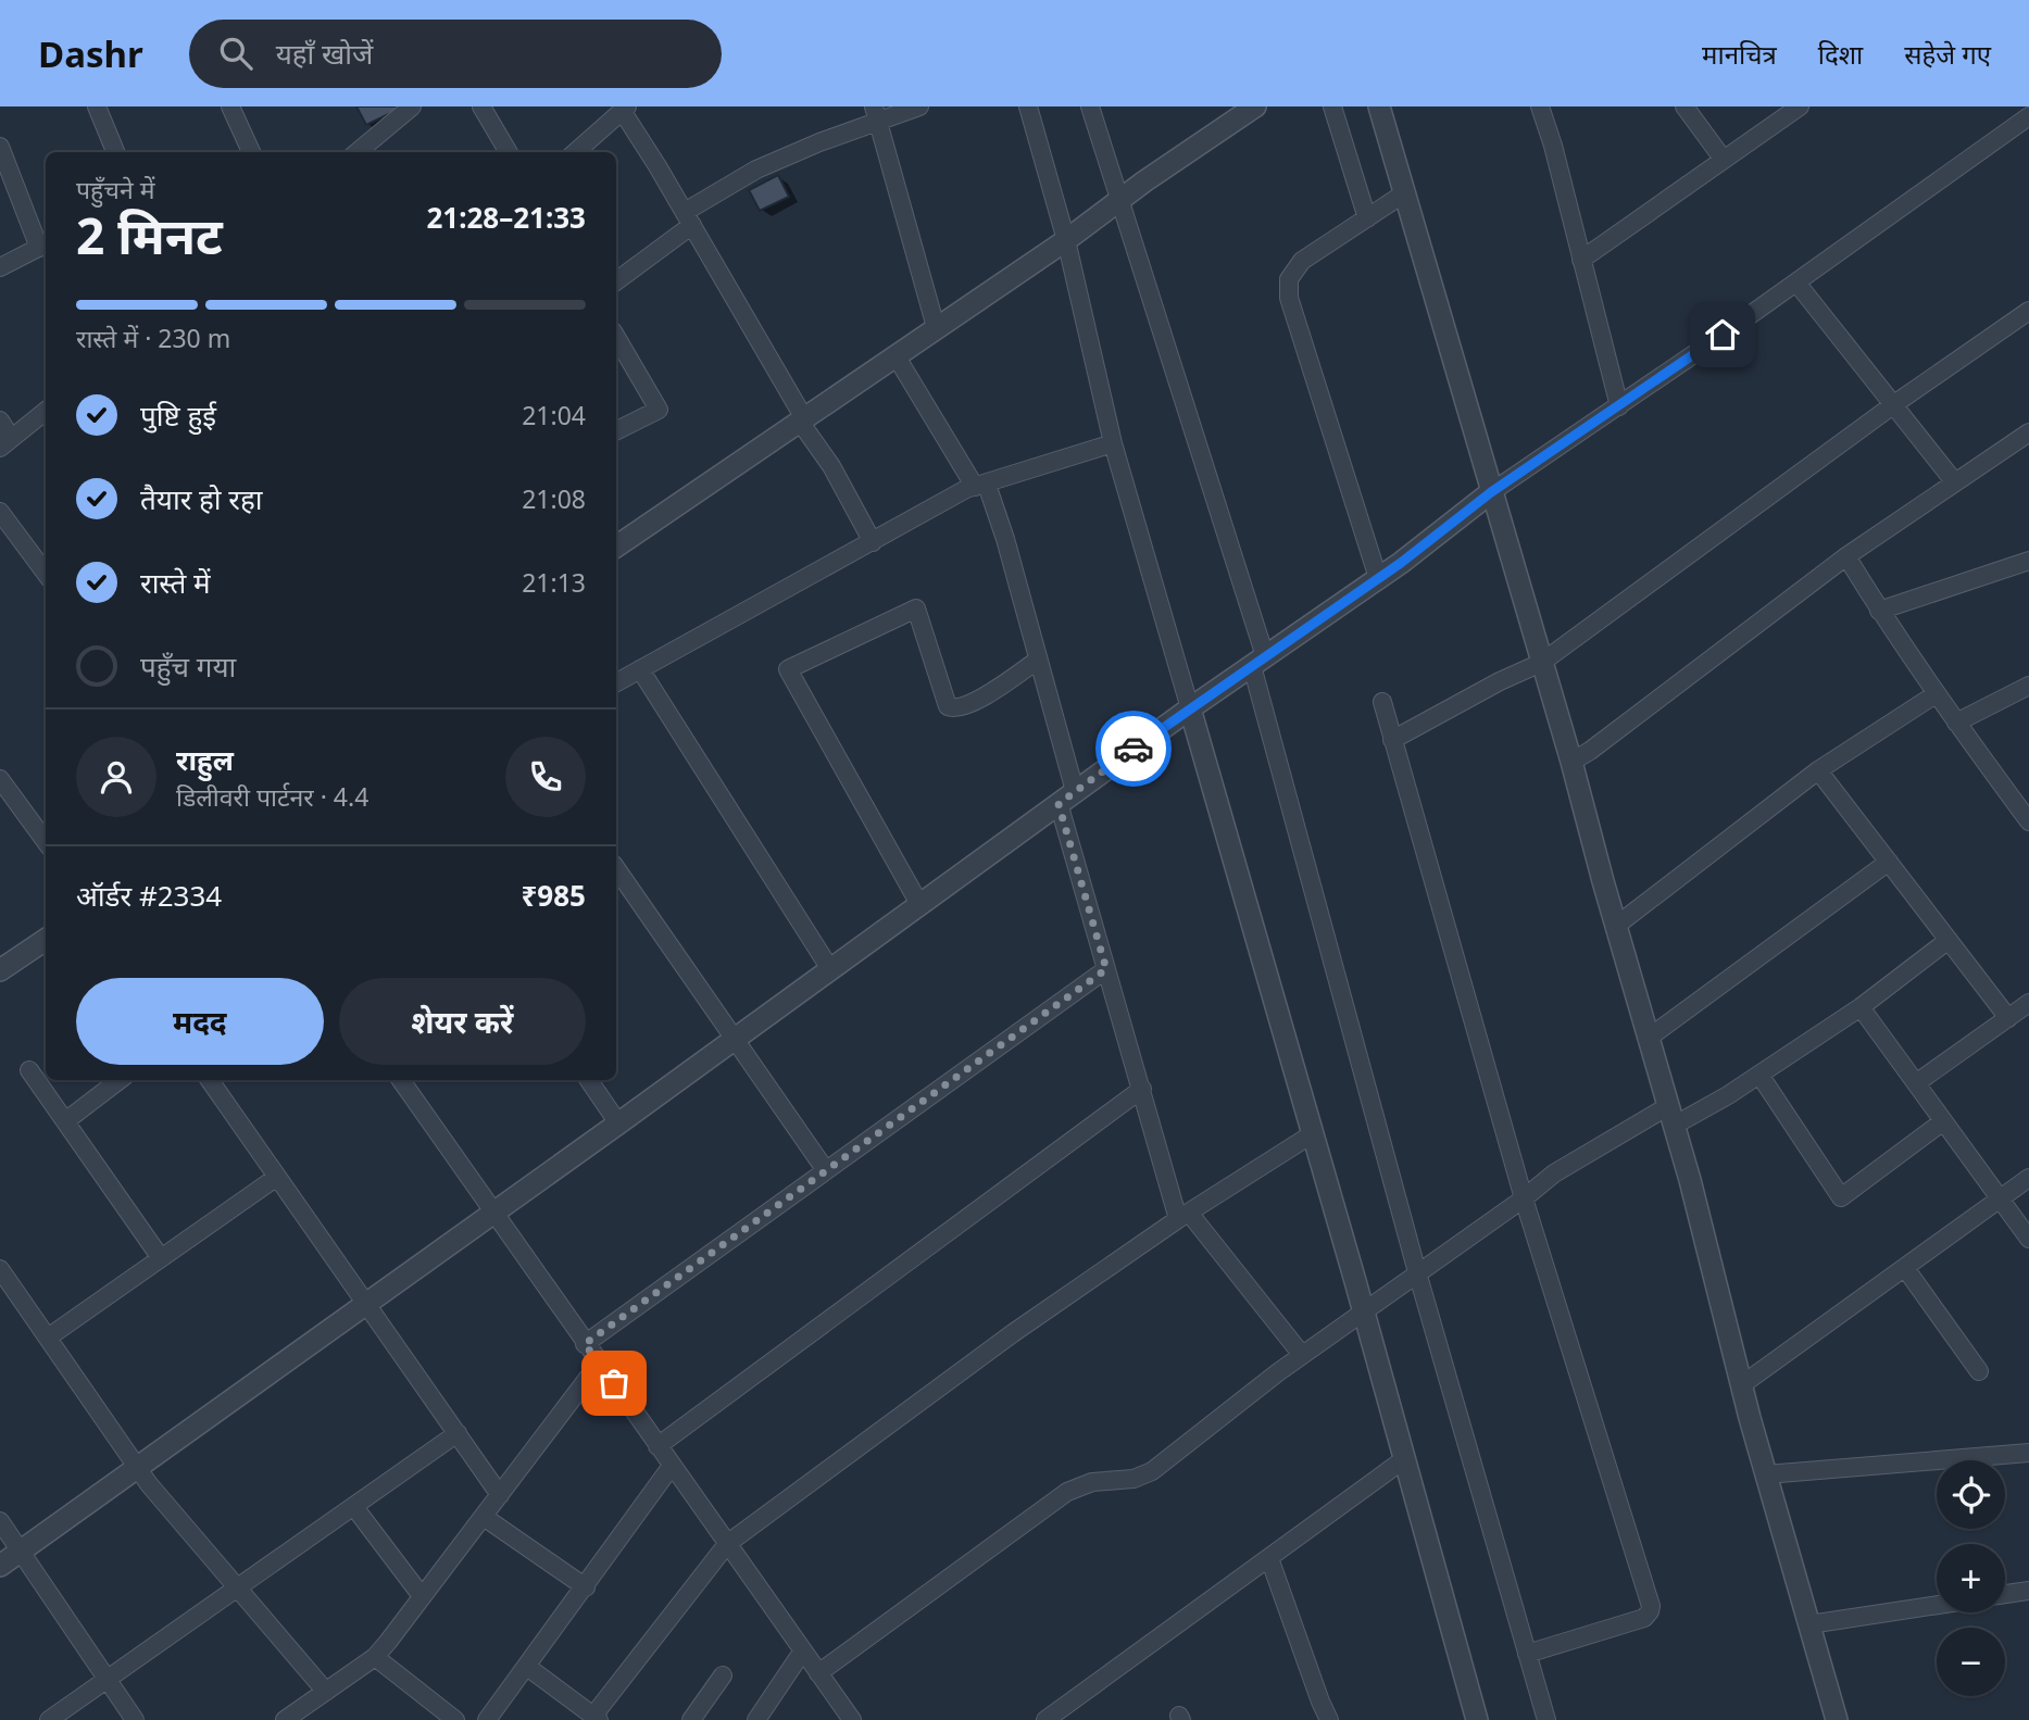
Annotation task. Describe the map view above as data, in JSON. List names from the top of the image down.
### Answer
{
  "page": {
    "header": "Dashr",
    "search": "यहाँ खोजें",
    "nav": ["मानचित्र", "दिशा", "सहेजे गए"],
    "heading": ["2 मिनट", "पहुँचने में", "21:28–21:33"],
    "panel": [
      "राहुल",
      "डिलीवरी पार्टनर · 4.4",
      "ऑर्डर #2334",
      "₹985"
    ],
    "bar": "रास्ते में · 230 m",
    "list": [
      ["पुष्टि हुई", "21:04"],
      ["तैयार हो रहा", "21:08"],
      ["रास्ते में", "21:13"],
      "पहुँच गया"
    ],
    "buttons": ["मदद", "शेयर करें"],
    "map_buttons": ["+", "−"]
  }
}
